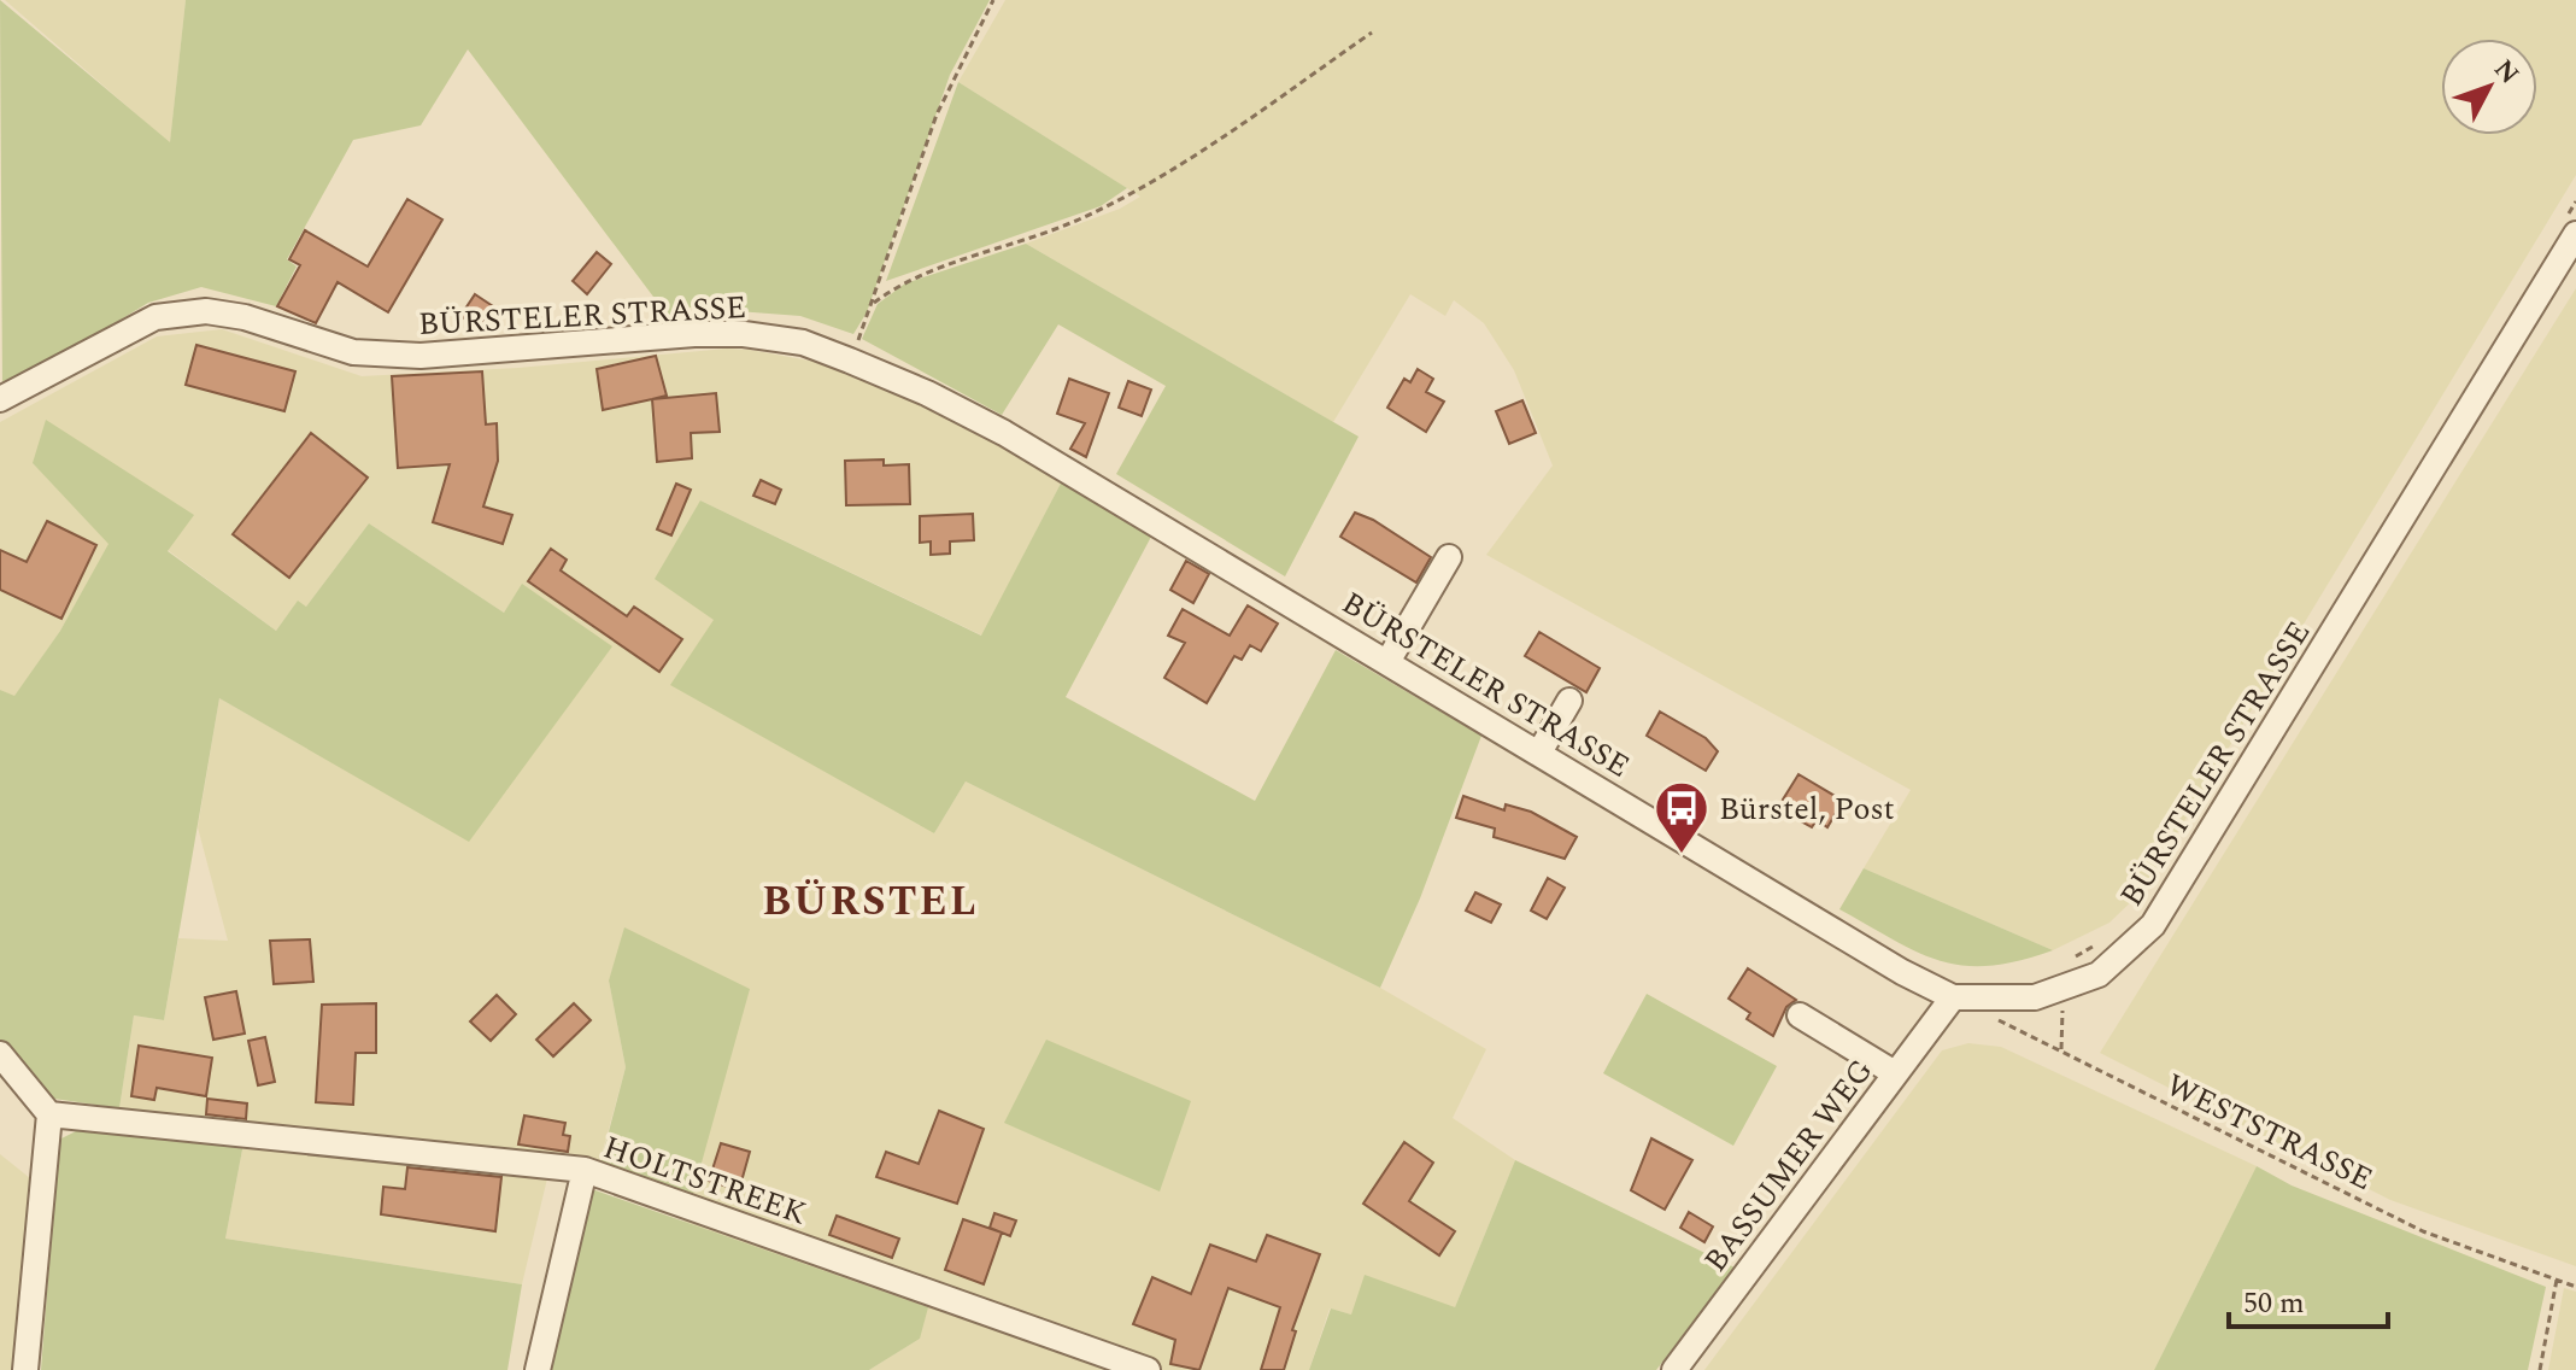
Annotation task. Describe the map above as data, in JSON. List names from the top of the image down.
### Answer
{
  "streets": {
    "street": ["BÜRSTELER STRASSE", "BASSUMER WEG", "HOLTSTREEK"],
    "path": ["WESTSTRASSE"]
  },
  "crossings": [
    ["BÜRSTELER STRASSE", "BASSUMER WEG"]
  ],
  "districts": ["BÜRSTEL"],
  "places": {
    "bus stop": ["Bürstel, Post"]
  },
  "scale_bar": "50 m",
  "north": "top right"
}
